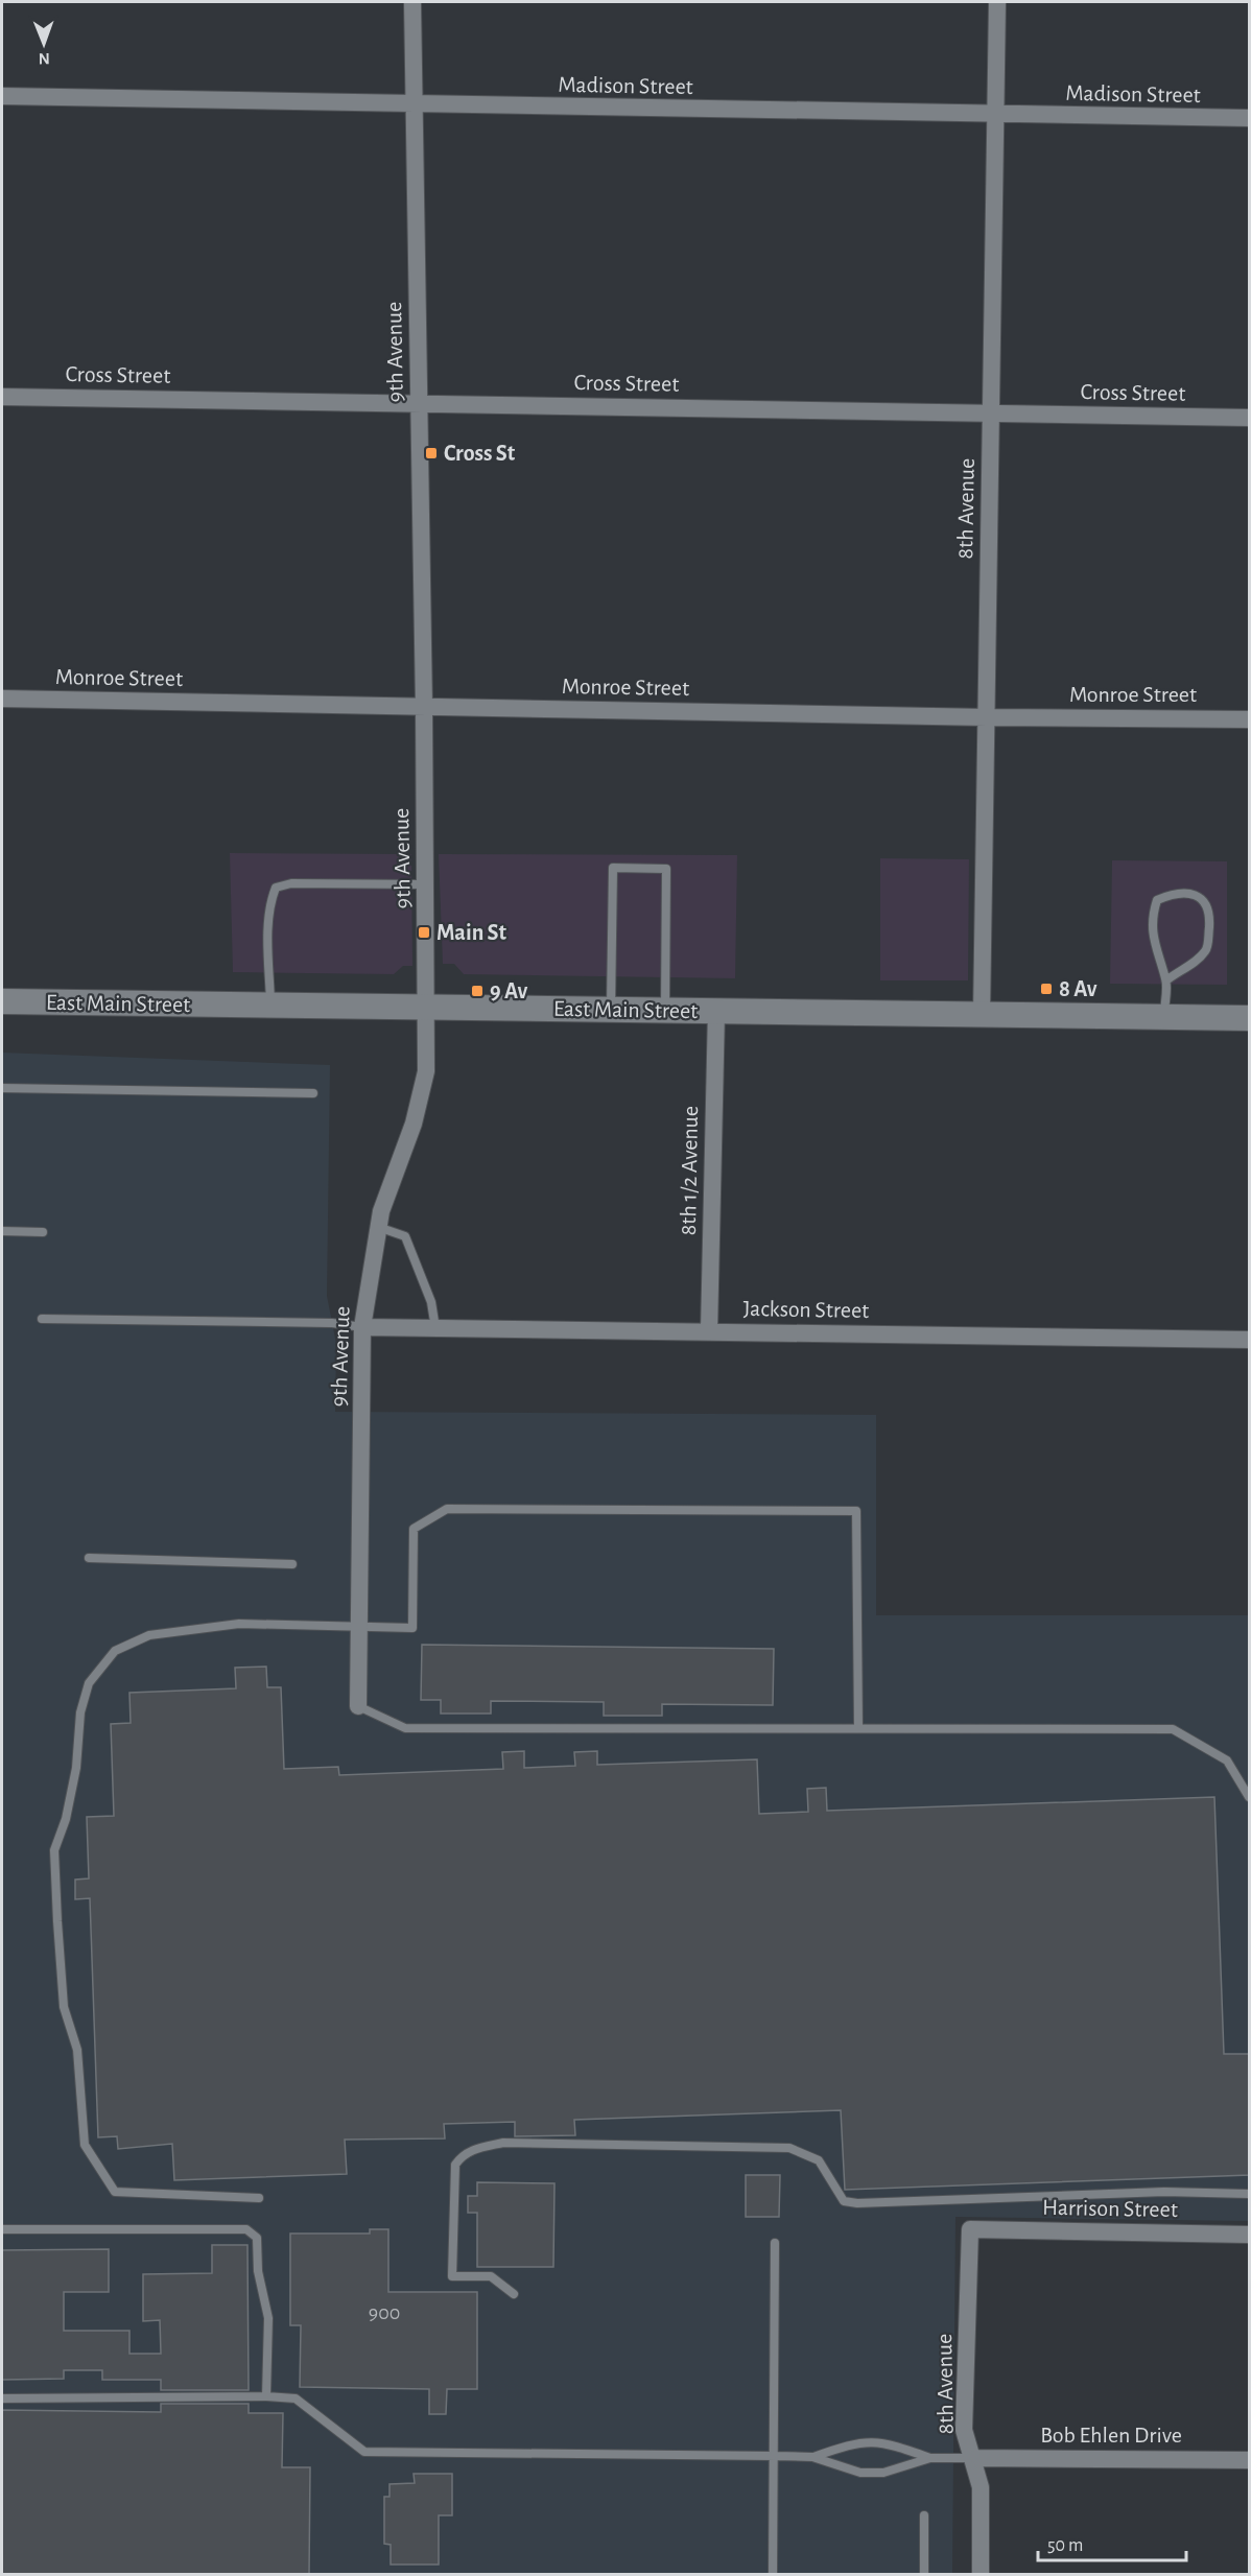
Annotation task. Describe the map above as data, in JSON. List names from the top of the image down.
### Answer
{
  "streets": {
    "main road": ["East Main Street"],
    "street": [
      "Madison Street",
      "9th Avenue",
      "Cross Street",
      "8th Avenue",
      "Monroe Street",
      "8th 1/2 Avenue",
      "Jackson Street",
      "Harrison Street",
      "Bob Ehlen Drive"
    ]
  },
  "crossings": [
    ["Madison Street", "9th Avenue"],
    ["Madison Street", "8th Avenue"],
    ["9th Avenue", "Cross Street"],
    ["9th Avenue", "Monroe Street"],
    ["9th Avenue", "East Main Street"],
    ["9th Avenue", "Jackson Street"],
    ["Cross Street", "8th Avenue"],
    ["8th Avenue", "Monroe Street"],
    ["8th Avenue", "East Main Street"],
    ["8th Avenue", "Harrison Street"],
    ["8th Avenue", "Bob Ehlen Drive"],
    ["East Main Street", "8th 1/2 Avenue"],
    ["8th 1/2 Avenue", "Jackson Street"]
  ],
  "places": {
    "transit": [
      "Cross St",
      "Main St",
      "8 Av",
      "9 Av"
    ]
  },
  "house_numbers": ["900"],
  "scale_bar": "50 m",
  "north": "bottom"
}
